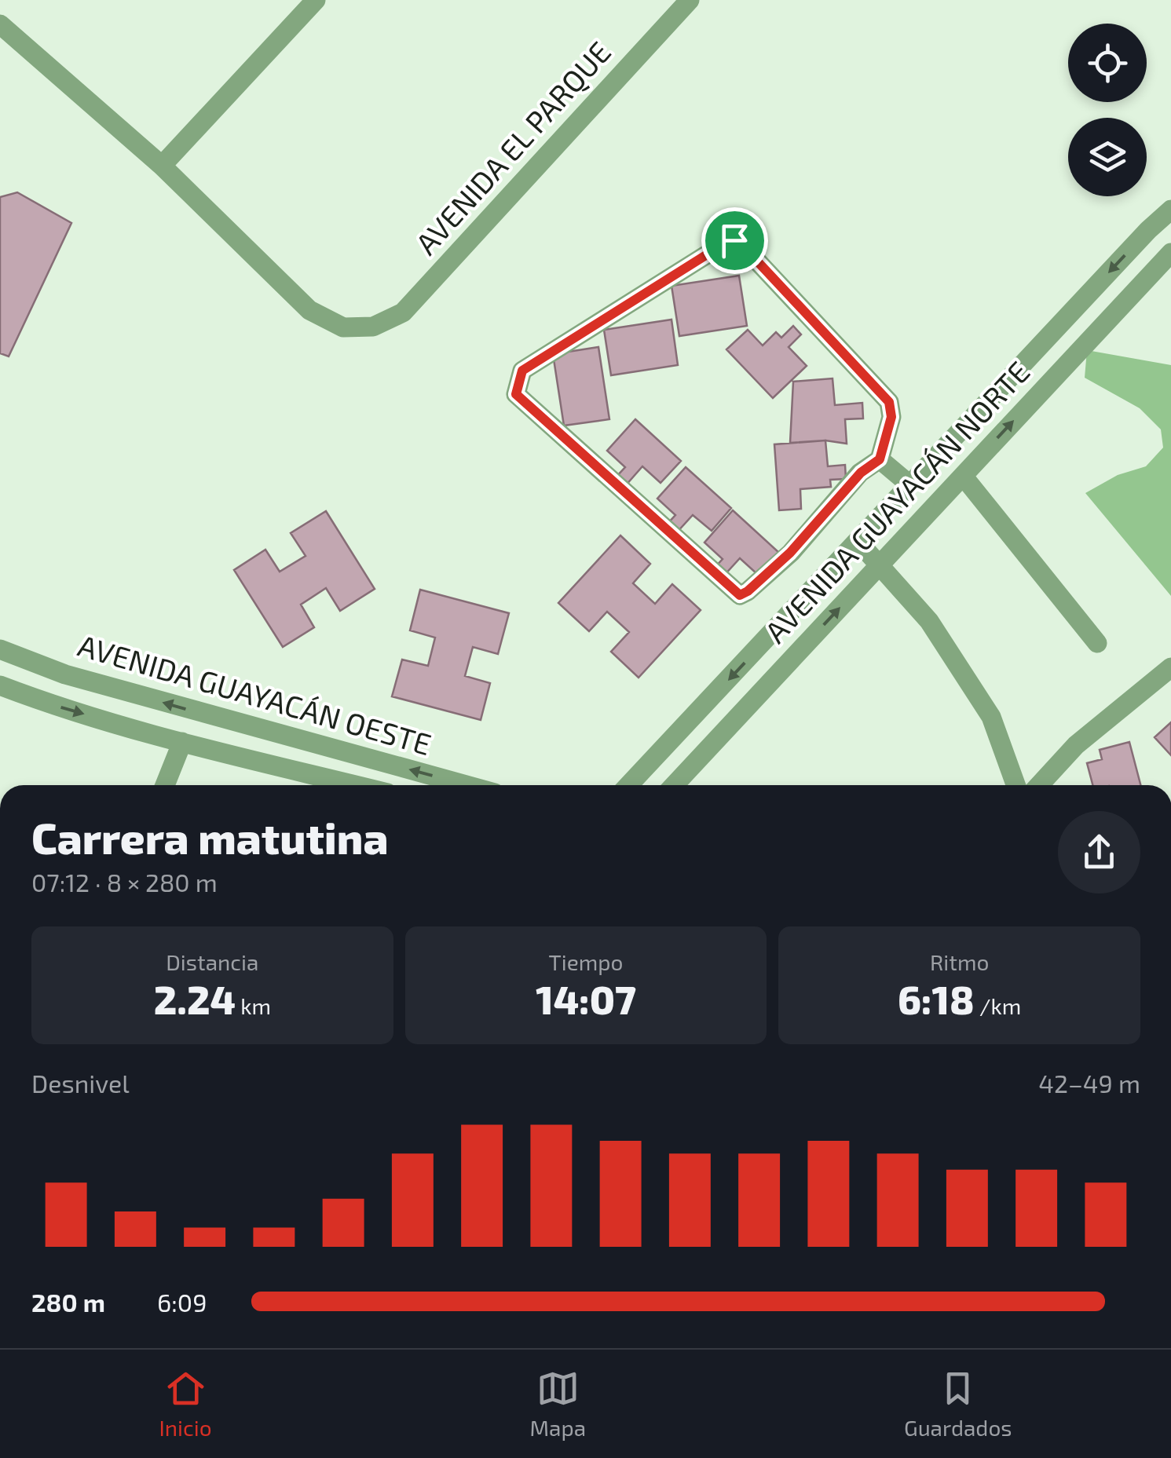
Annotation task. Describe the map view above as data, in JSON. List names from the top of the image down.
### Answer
{
  "streets": {
    "street": ["AVENIDA EL PARQUE", "AVENIDA GUAYACÁN NORTE", "AVENIDA GUAYACÁN OESTE"]
  },
  "page": {
    "heading": ["Carrera matutina", "07:12 · 8 × 280 m"],
    "stats": [
      ["Distancia", "2.24 km"],
      ["Tiempo", "14:07"],
      ["Ritmo", "6:18 /km"]
    ],
    "chart": ["Desnivel", "42–49 m"],
    "list": [
      {
        "name": "280 m",
        "note": "6:09"
      }
    ],
    "tabs": ["Inicio", "Mapa", "Guardados"]
  }
}
